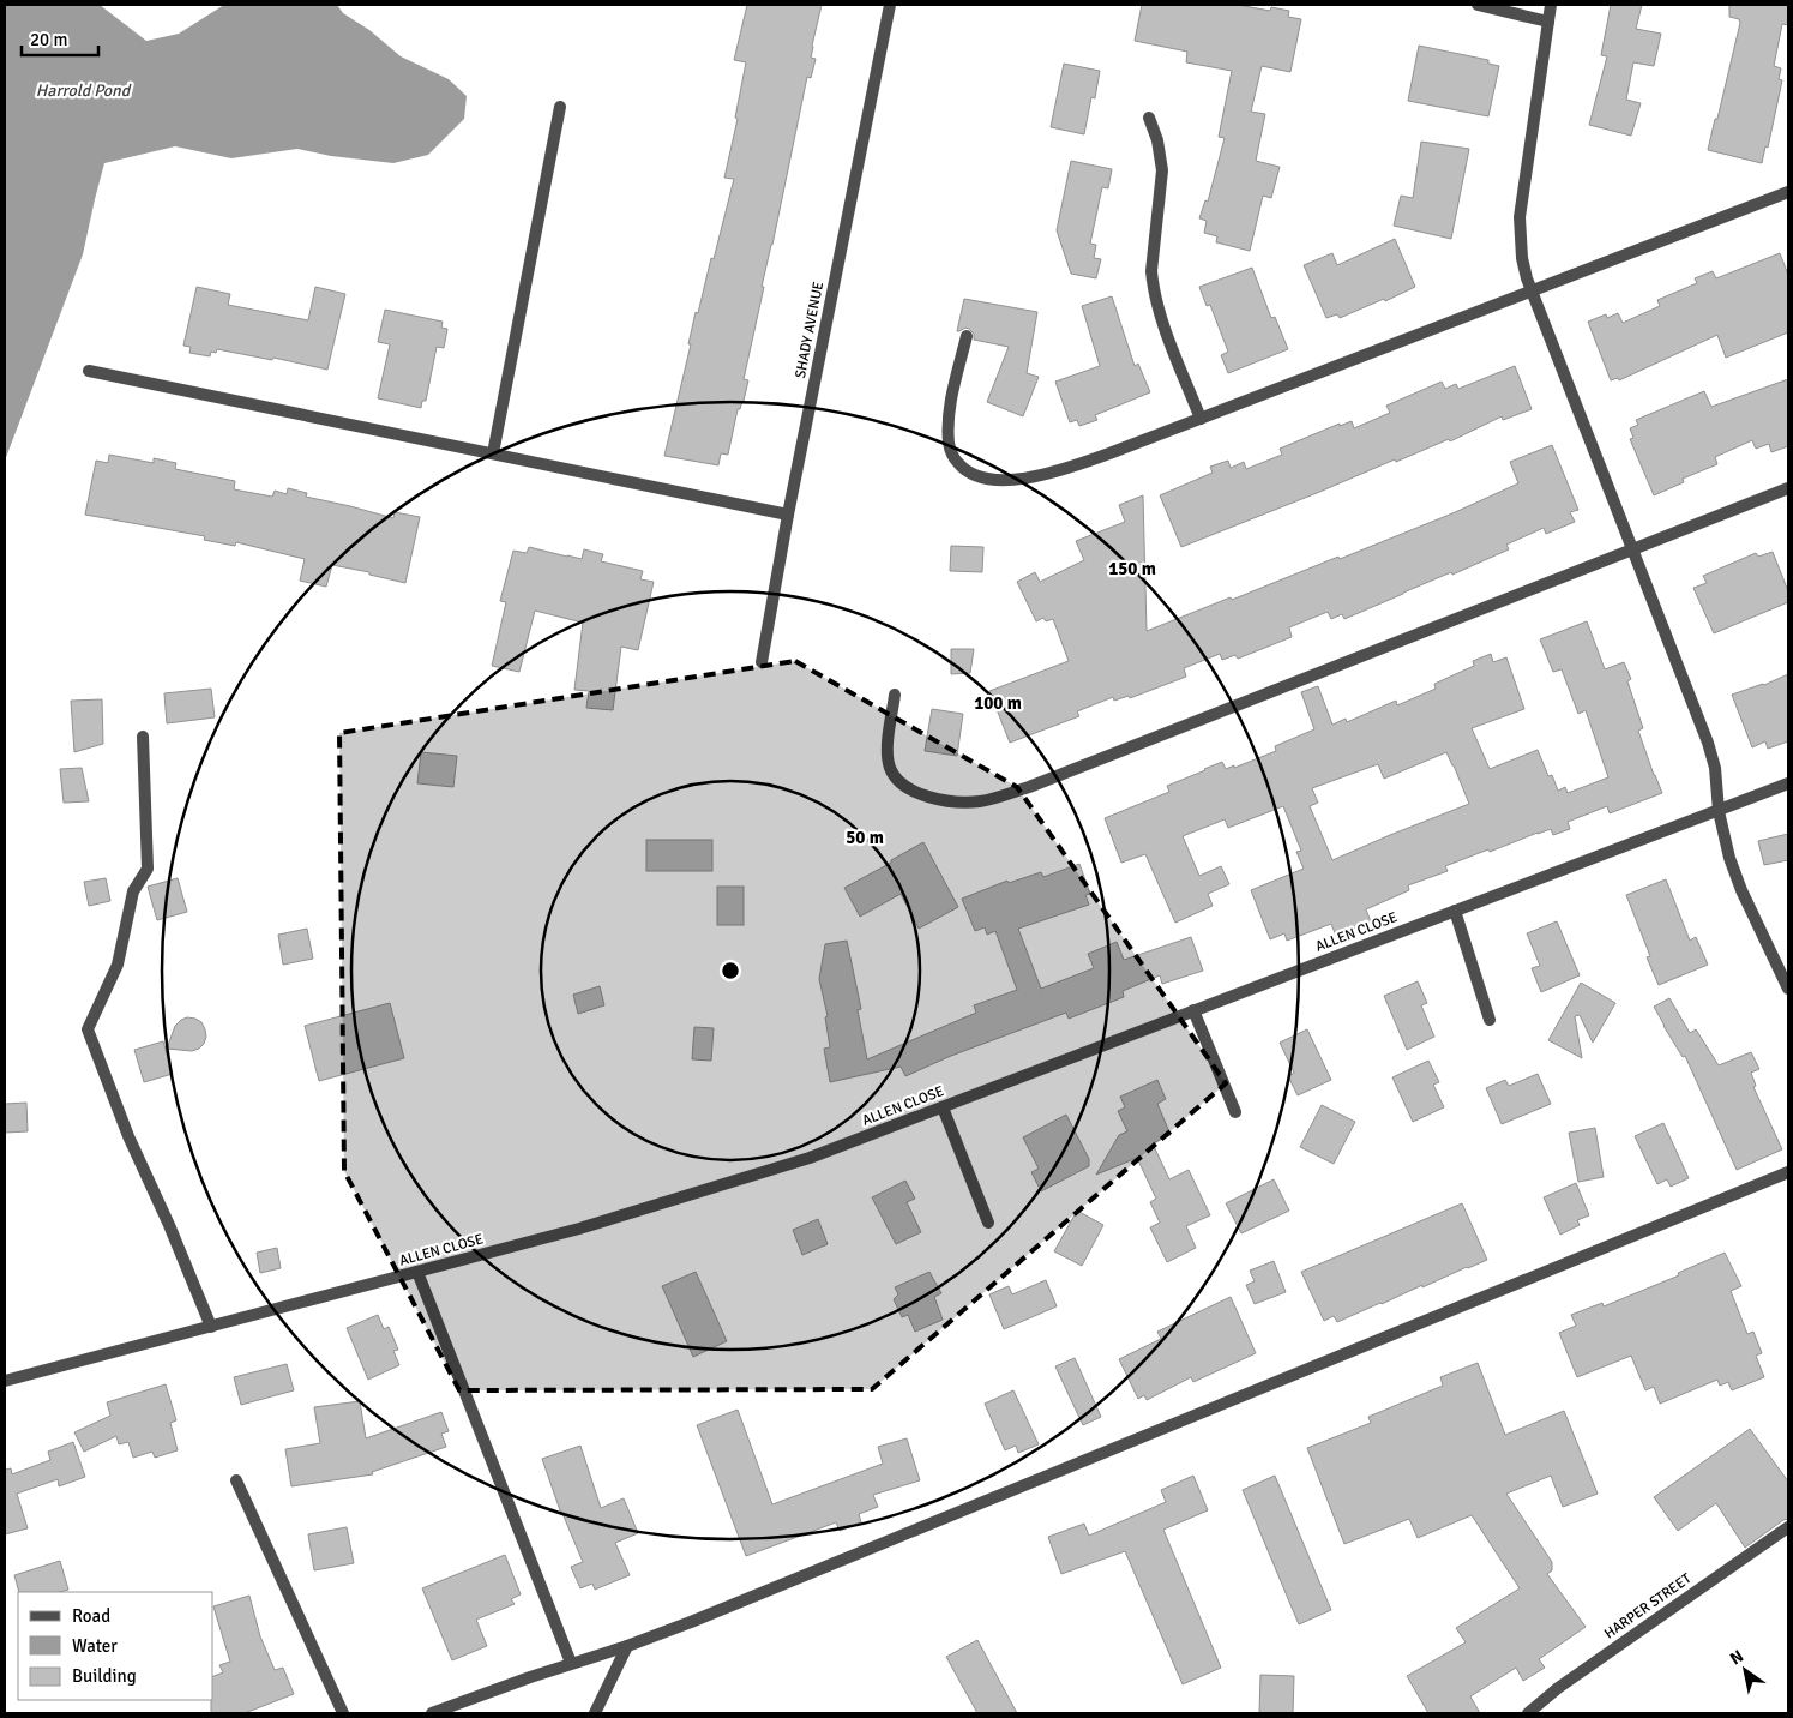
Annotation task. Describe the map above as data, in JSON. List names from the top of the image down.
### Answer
{
  "streets": {
    "street": ["SHADY AVENUE", "ALLEN CLOSE", "HARPER STREET"]
  },
  "water": ["Harrold Pond"],
  "legend": ["Road", "Water", "Building"],
  "scale_bar": "20 m",
  "north": "top left",
  "rings": ["150 m", "100 m", "50 m"]
}
